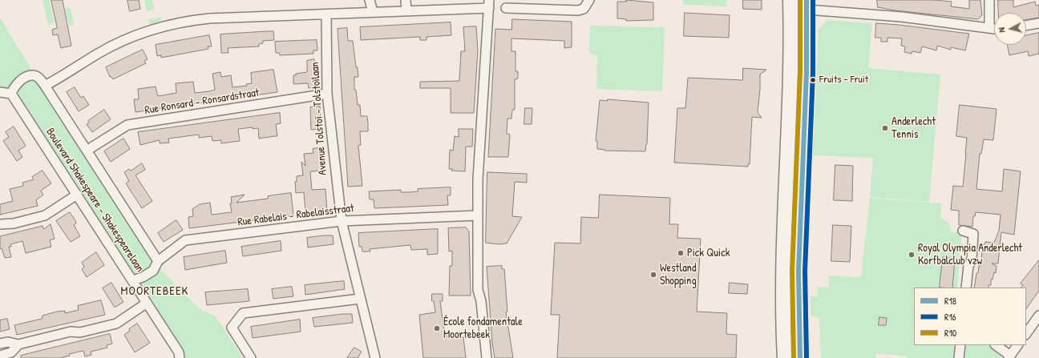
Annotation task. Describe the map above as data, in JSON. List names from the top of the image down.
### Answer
{
  "streets": {
    "street": [
      "Rue Ronsard - Ronsardstraat",
      "Avenue Tolstoï - Tolstoïlaan",
      "Boulevard Shakespeare - Shakespearelaan",
      "Rue Rabelais - Rabelaisstraat"
    ]
  },
  "crossings": [
    ["Rue Ronsard - Ronsardstraat", "Avenue Tolstoï - Tolstoïlaan"],
    ["Rue Ronsard - Ronsardstraat", "Boulevard Shakespeare - Shakespearelaan"],
    ["Avenue Tolstoï - Tolstoïlaan", "Rue Rabelais - Rabelaisstraat"],
    ["Boulevard Shakespeare - Shakespearelaan", "Rue Rabelais - Rabelaisstraat"]
  ],
  "districts": ["MOORTEBEEK"],
  "places": [
    "Fruits - Fruit",
    "Anderlecht Tennis",
    "Pick Quick",
    "Royal Olympia Anderlecht Korfbalclub vzw",
    "Westland Shopping",
    "École fondamentale Moortebeek"
  ],
  "lines": ["transit line R18", "transit line R16", "transit line R10"],
  "legend": ["R18", "R16", "R10"],
  "north": "left"
}
